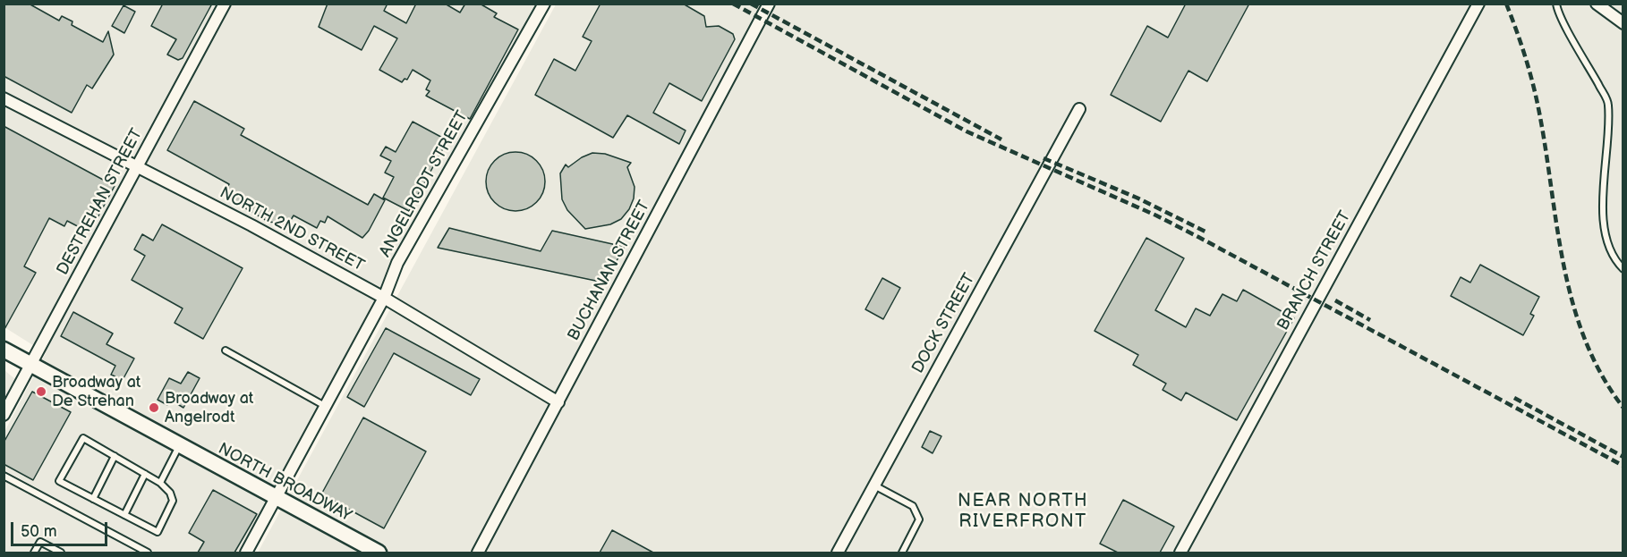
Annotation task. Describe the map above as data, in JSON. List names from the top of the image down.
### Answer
{
  "streets": {
    "main road": ["NORTH BROADWAY"],
    "street": [
      "ANGELRODT STREET",
      "DESTREHAN STREET",
      "NORTH 2ND STREET",
      "BUCHANAN STREET",
      "BRANCH STREET",
      "DOCK STREET"
    ]
  },
  "crossings": [
    ["ANGELRODT STREET", "NORTH 2ND STREET"],
    ["ANGELRODT STREET", "NORTH BROADWAY"],
    ["DESTREHAN STREET", "NORTH 2ND STREET"],
    ["DESTREHAN STREET", "NORTH BROADWAY"],
    ["NORTH 2ND STREET", "BUCHANAN STREET"]
  ],
  "districts": ["NEAR NORTH RIVERFRONT"],
  "places": ["Broadway at De Strehan", "Broadway at Angelrodt"],
  "scale_bar": "50 m"
}
